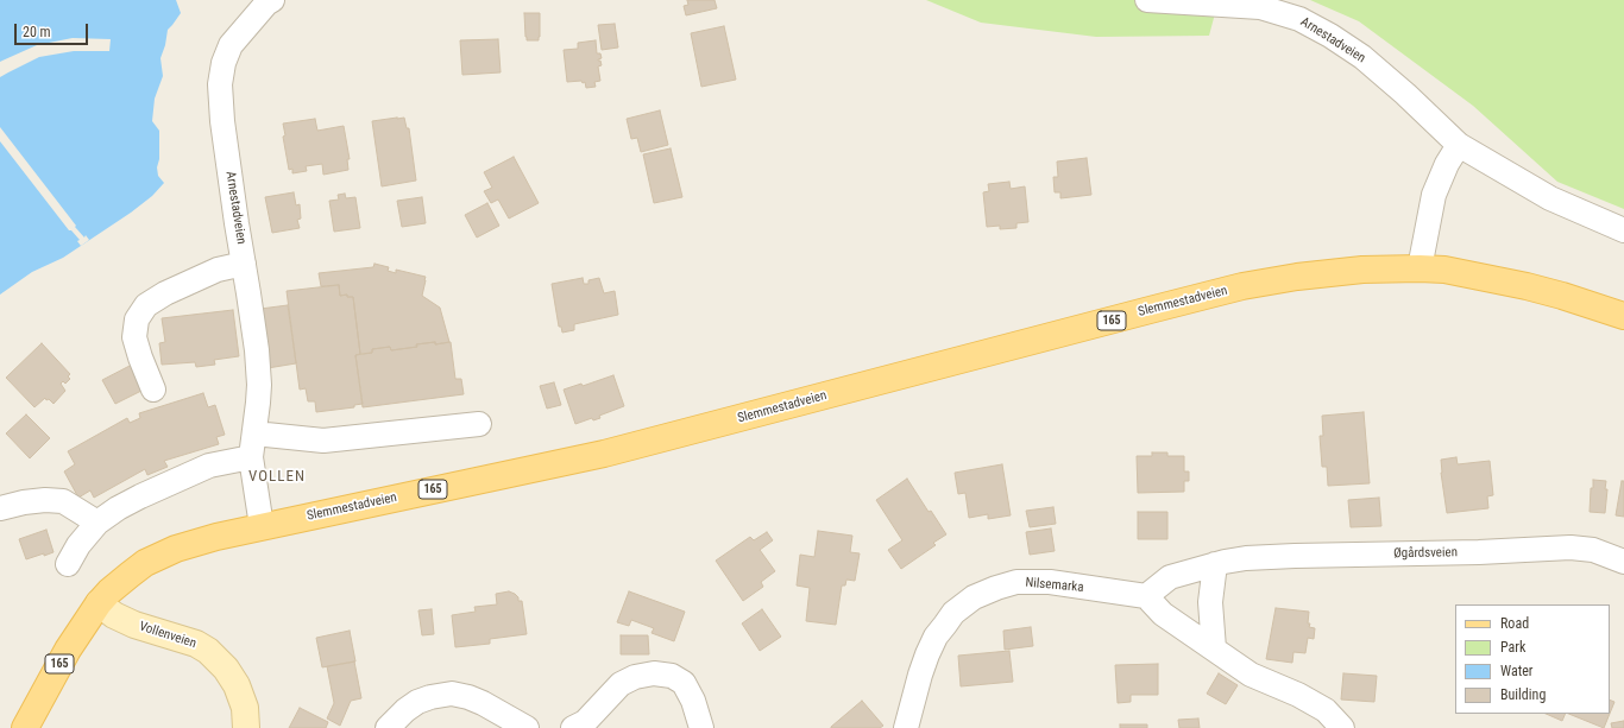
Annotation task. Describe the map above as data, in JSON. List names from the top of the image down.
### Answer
{
  "streets": {
    "main road": ["Slemmestadveien", "165", "Vollenveien"],
    "street": ["Arnestadveien", "Øgårdsveien", "Nilsemarka"]
  },
  "crossings": [
    ["Arnestadveien", "Slemmestadveien"],
    ["Slemmestadveien", "Vollenveien"]
  ],
  "districts": ["VOLLEN"],
  "legend": [
    "Road",
    "Park",
    "Water",
    "Building"
  ],
  "scale_bar": "20 m"
}
